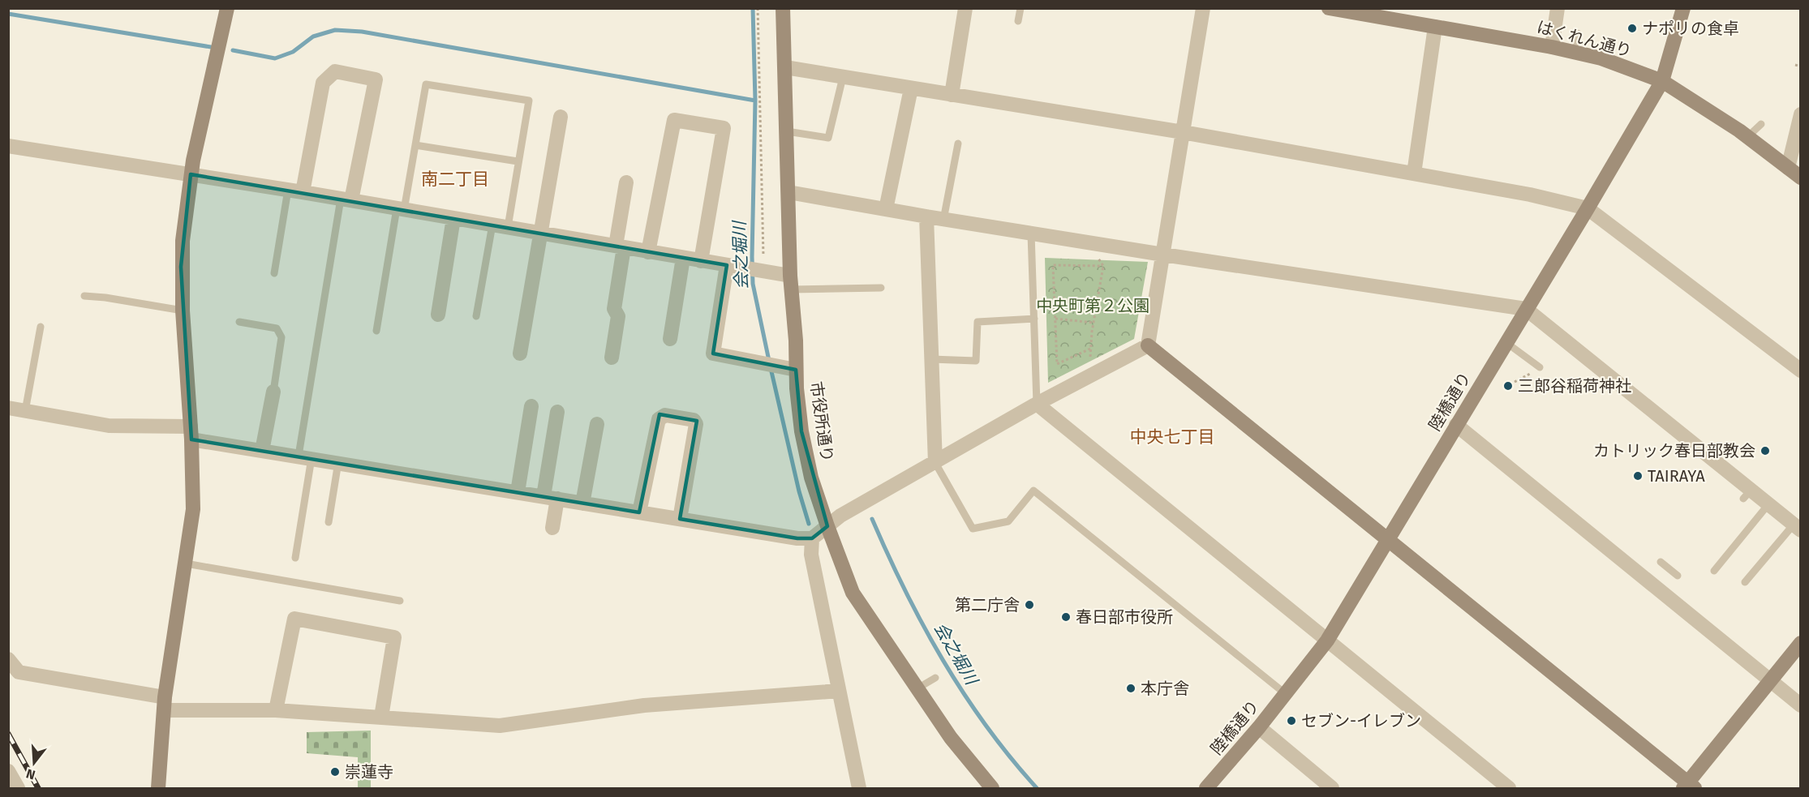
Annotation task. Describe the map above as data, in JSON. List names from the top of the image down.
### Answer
{
  "streets": {
    "street": ["はくれん通り", "陸橋通り", "市役所通り"]
  },
  "crossings": [
    ["はくれん通り", "陸橋通り"]
  ],
  "districts": ["南二丁目", "中央七丁目"],
  "water": ["会之堀川"],
  "parks": ["中央町第２公園"],
  "places": [
    "ナポリの食卓",
    "三郎谷稲荷神社",
    "カトリック春日部教会",
    "TAIRAYA",
    "第二庁舎",
    "春日部市役所",
    "本庁舎",
    "セブン-イレブン",
    "崇蓮寺"
  ],
  "north": "bottom"
}
